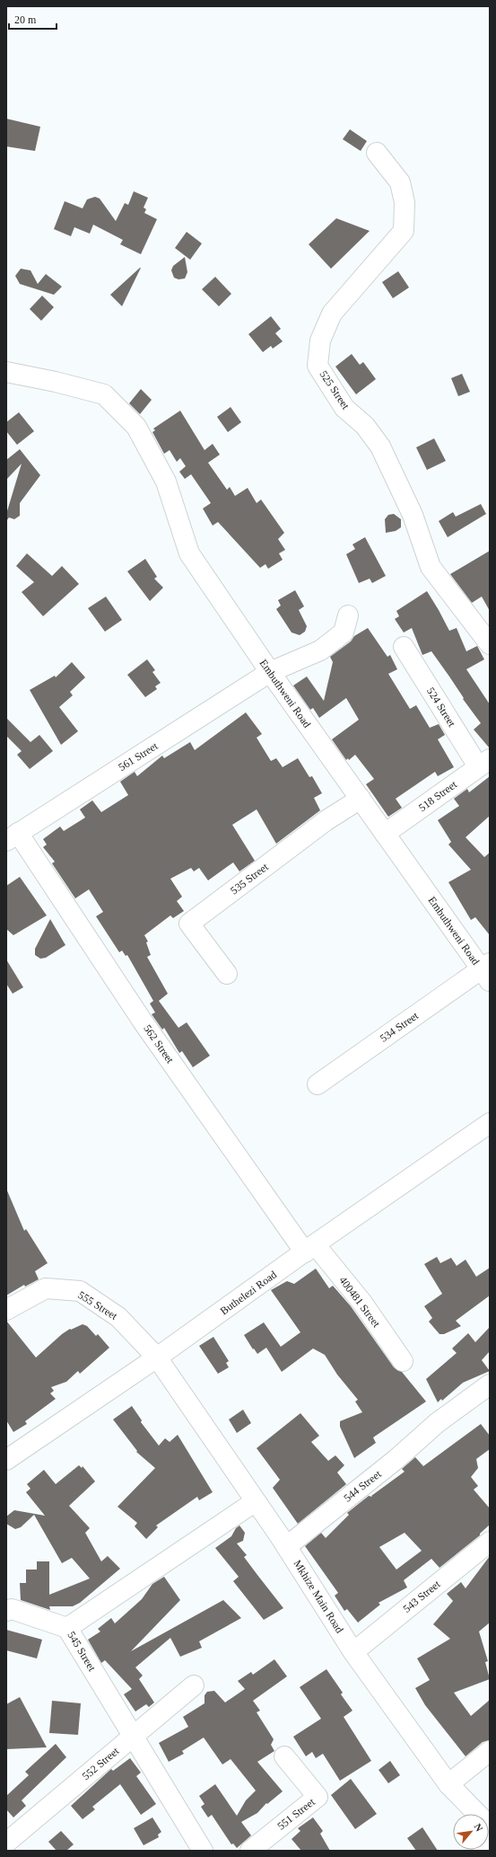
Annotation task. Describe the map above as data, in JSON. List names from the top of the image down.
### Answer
{
  "streets": {
    "street": [
      "525 Street",
      "Embuthweni Road",
      "524 Street",
      "561 Street",
      "518 Street",
      "535 Street",
      "534 Street",
      "562 Street",
      "Buthelezi Road",
      "400481 Street",
      "555 Street",
      "544 Street",
      "Mkhize Main Road",
      "543 Street",
      "545 Street",
      "552 Street",
      "551 Street"
    ]
  },
  "crossings": [
    ["Embuthweni Road", "561 Street"],
    ["Embuthweni Road", "518 Street"],
    ["Embuthweni Road", "535 Street"],
    ["Embuthweni Road", "534 Street"],
    ["524 Street", "518 Street"],
    ["561 Street", "562 Street"],
    ["562 Street", "Buthelezi Road"],
    ["562 Street", "400481 Street"],
    ["Buthelezi Road", "400481 Street"],
    ["Buthelezi Road", "555 Street"],
    ["Buthelezi Road", "Mkhize Main Road"],
    ["555 Street", "Mkhize Main Road"],
    ["544 Street", "Mkhize Main Road"],
    ["Mkhize Main Road", "543 Street"],
    ["Mkhize Main Road", "545 Street"],
    ["545 Street", "552 Street"]
  ],
  "scale_bar": "20 m",
  "north": "top right"
}
